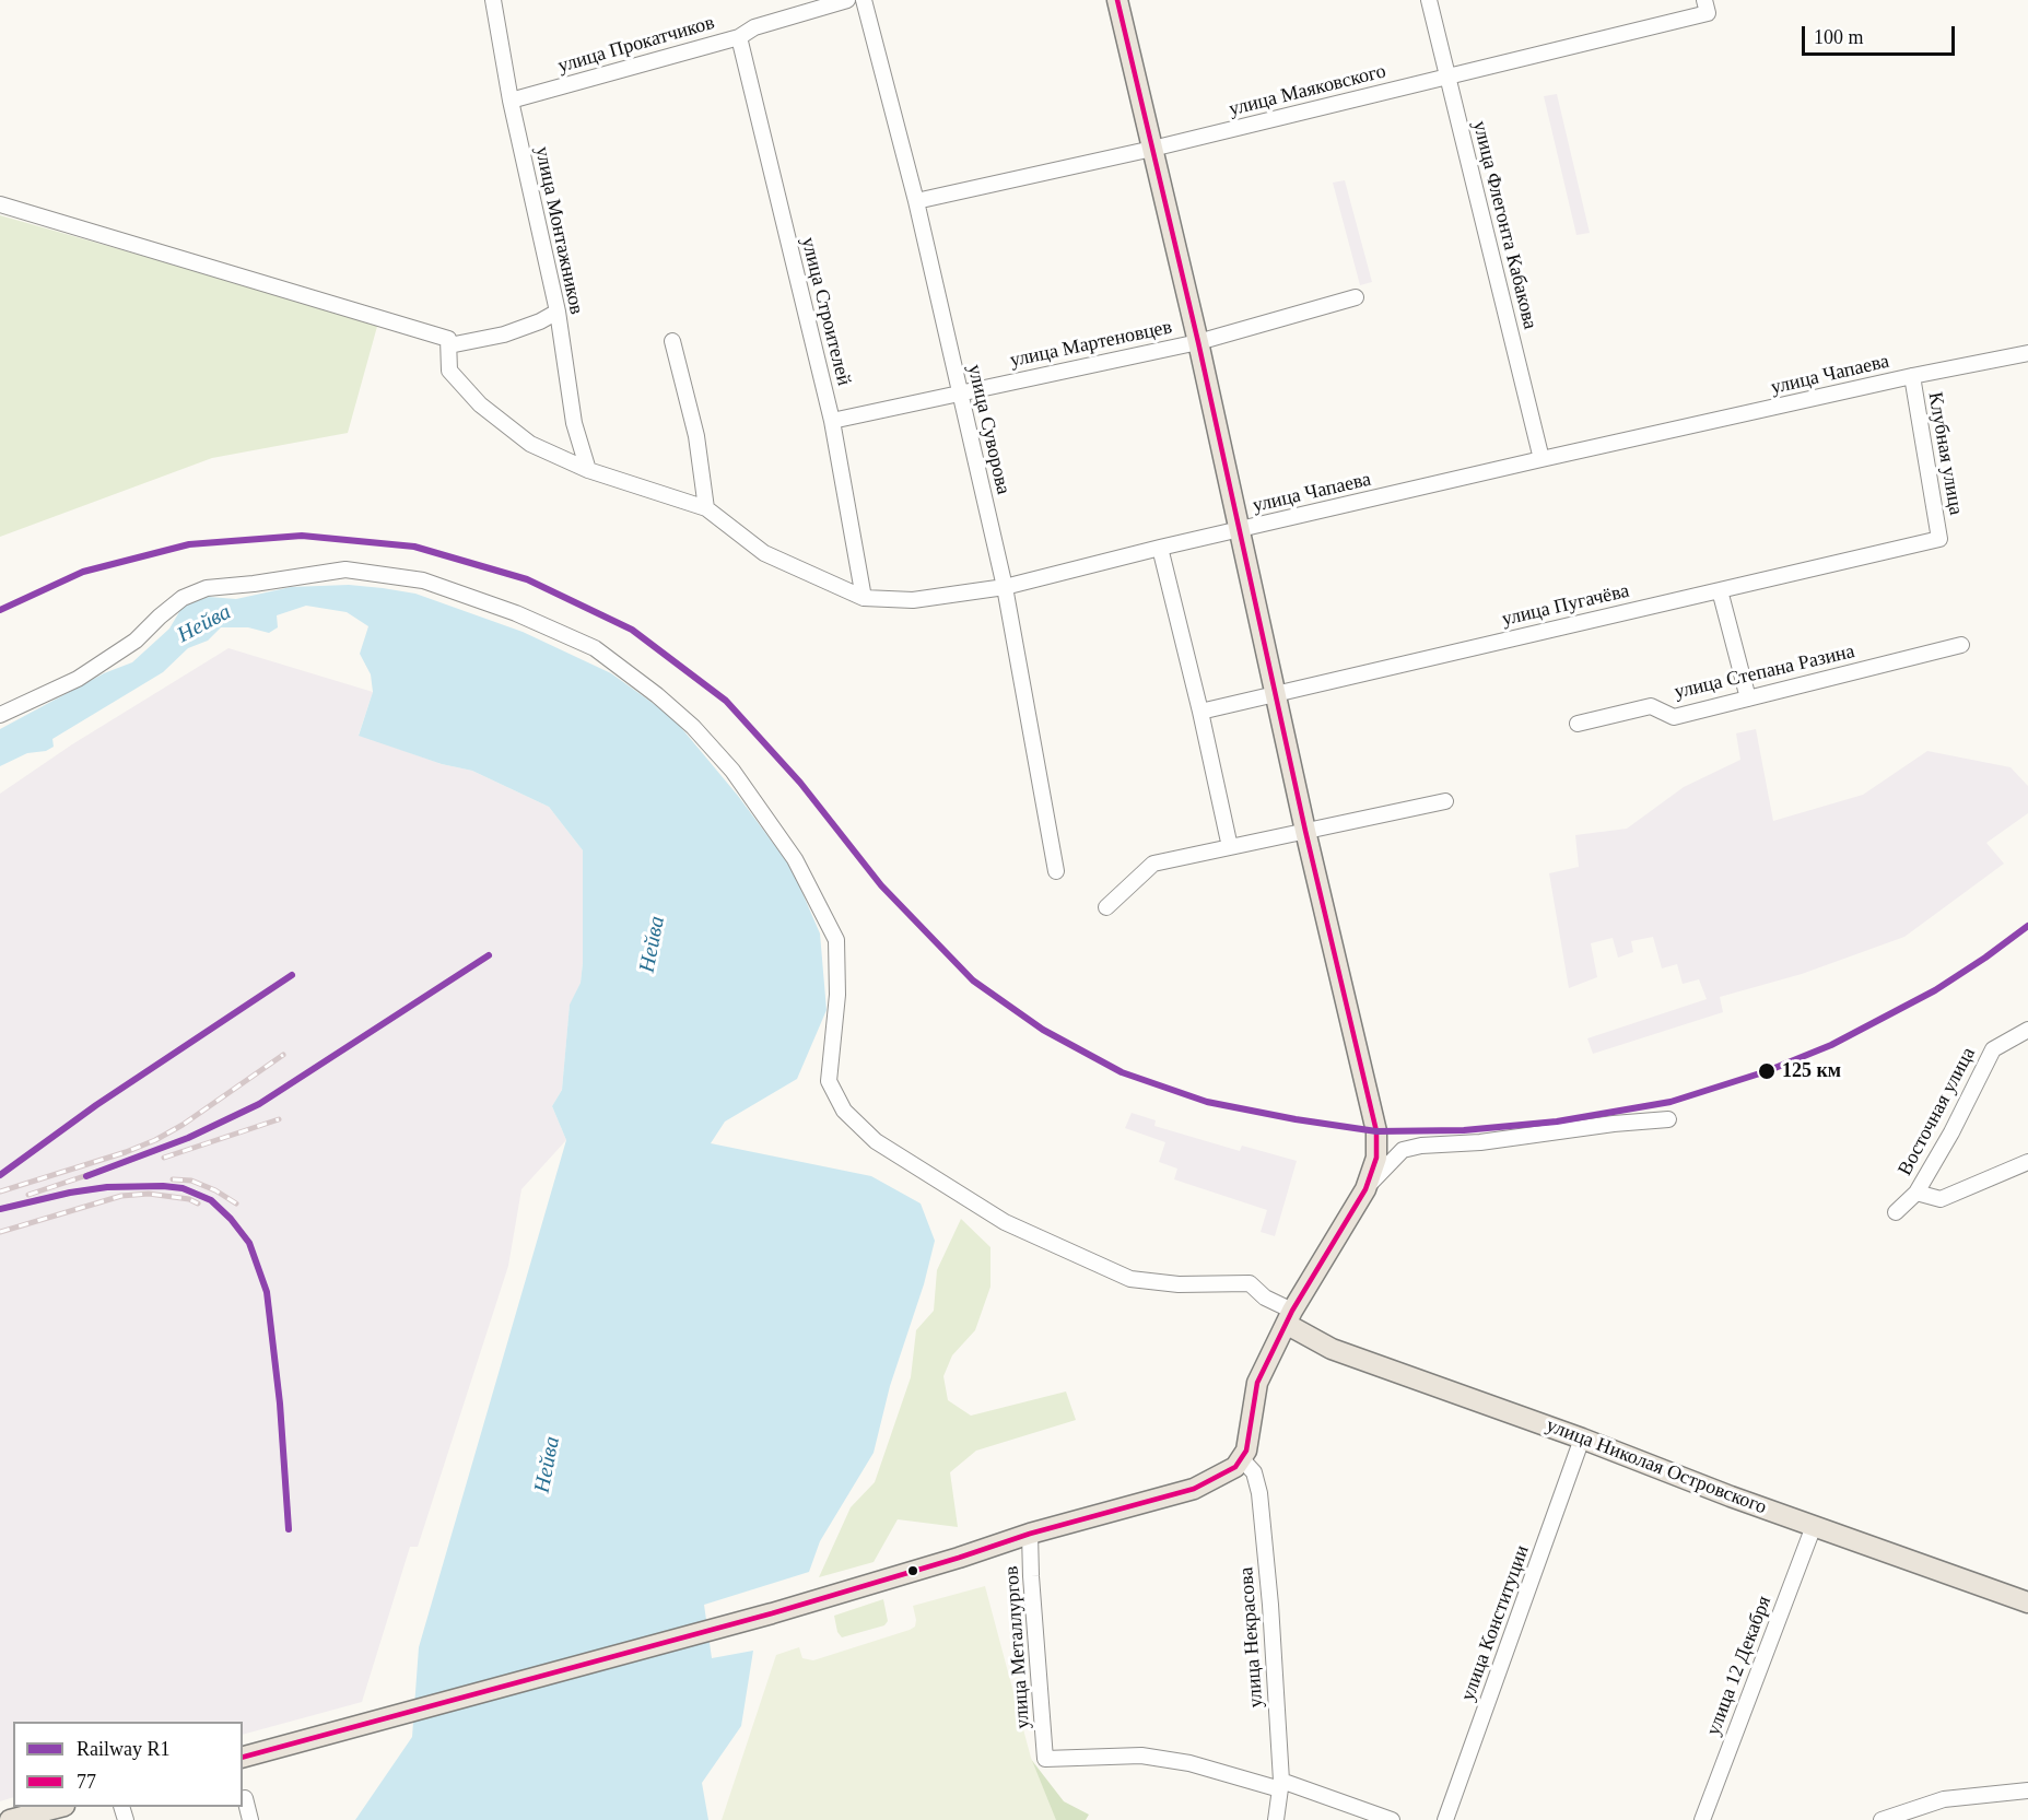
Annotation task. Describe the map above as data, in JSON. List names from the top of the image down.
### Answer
{
  "streets": {
    "main road": ["улица Николая Островского"],
    "street": [
      "улица Прокатчиков",
      "улица Маяковского",
      "улица Флегонта Кабакова",
      "улица Монтажников",
      "улица Строителей",
      "улица Мартеновцев",
      "улица Чапаева",
      "улица Суворова",
      "Клубная улица",
      "улица Пугачёва",
      "улица Степана Разина",
      "Восточная улица",
      "улица Конституции",
      "улица Некрасова",
      "улица Металлургов",
      "улица 12 Декабря"
    ]
  },
  "crossings": [
    ["улица Прокатчиков", "улица Монтажников"],
    ["улица Прокатчиков", "улица Строителей"],
    ["улица Маяковского", "улица Флегонта Кабакова"],
    ["улица Маяковского", "улица Суворова"],
    ["улица Флегонта Кабакова", "улица Чапаева"],
    ["улица Монтажников", "улица Чапаева"],
    ["улица Строителей", "улица Мартеновцев"],
    ["улица Строителей", "улица Чапаева"],
    ["улица Мартеновцев", "улица Суворова"],
    ["улица Чапаева", "улица Суворова"],
    ["улица Чапаева", "Клубная улица"],
    ["Клубная улица", "улица Пугачёва"],
    ["улица Николая Островского", "улица Конституции"],
    ["улица Николая Островского", "улица 12 Декабря"],
    ["улица Некрасова", "улица Металлургов"]
  ],
  "water": ["Нейва"],
  "places": ["125 км"],
  "lines": ["transit line 77", "rail line R1"],
  "legend": ["Railway R1", "77"],
  "scale_bar": "100 m"
}
